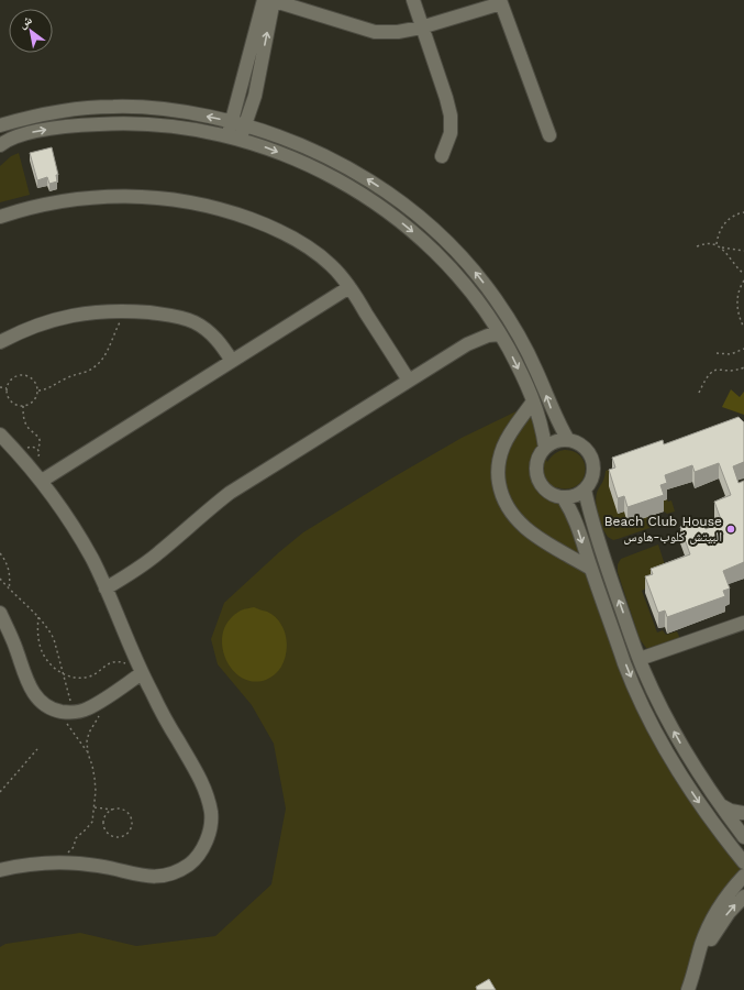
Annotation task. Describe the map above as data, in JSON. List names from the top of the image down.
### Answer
{
  "places": ["Beach Club House البيتش كلوب-هاوس"],
  "north": "top left"
}
